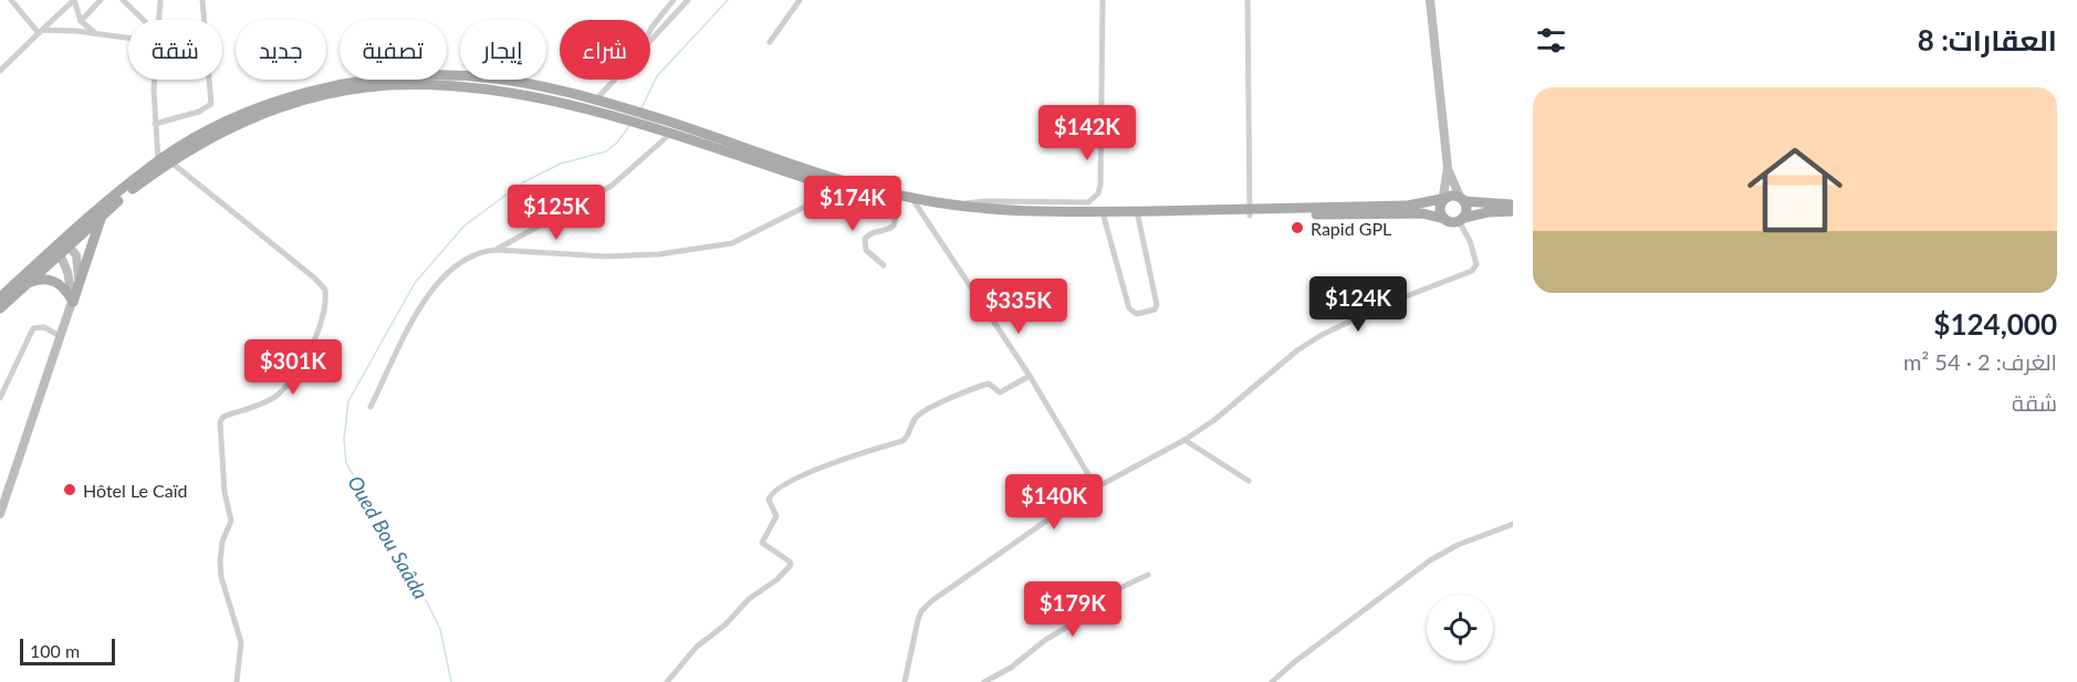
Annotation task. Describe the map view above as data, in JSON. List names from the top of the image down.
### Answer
{
  "water": ["Oued Bou Saâda"],
  "places": ["Rapid GPL", "Hôtel Le Caïd"],
  "scale_bar": "100 m",
  "page": {
    "heading": "العقارات: 8",
    "chip": [
      "شراء",
      "إيجار",
      "تصفية",
      "جديد",
      "شقة"
    ],
    "list": [
      {
        "name": "$124,000",
        "note": "الغرف: 2 · 54 m² · شقة"
      }
    ],
    "price": [
      "$142K",
      "$174K",
      "$125K",
      "$124K",
      "$335K",
      "$301K",
      "$140K",
      "$179K"
    ],
    "scale": "100 m"
  }
}
